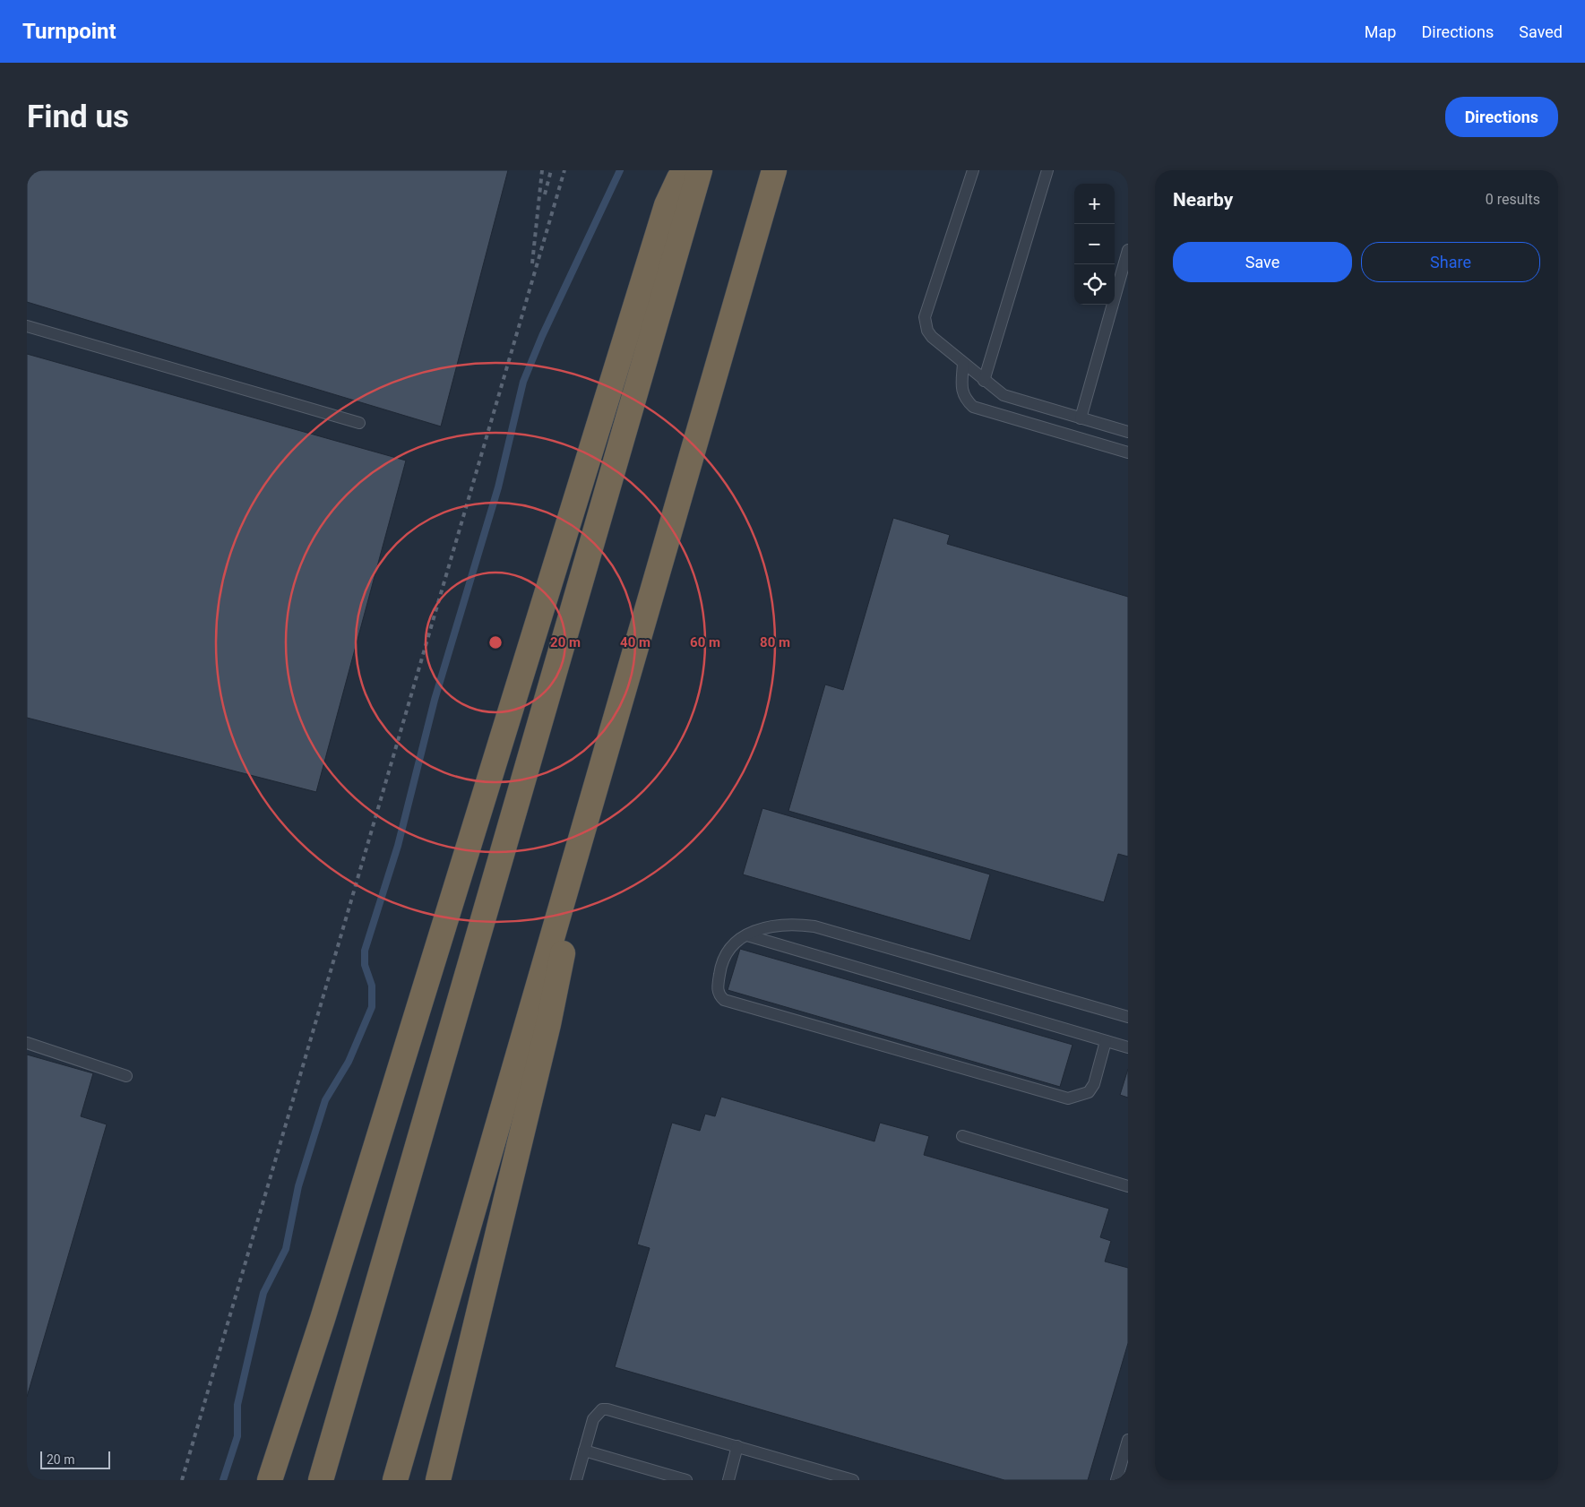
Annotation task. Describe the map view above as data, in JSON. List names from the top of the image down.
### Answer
{
  "scale_bar": "20 m",
  "page": {
    "header": "Turnpoint",
    "nav": ["Map", "Directions", "Saved"],
    "buttons": [
      "Directions",
      ["Save", "Share"]
    ],
    "title": "Find us",
    "heading": ["Nearby", "0 results"],
    "map_buttons": ["+", "−"],
    "scale": "20 m"
  },
  "rings": [
    "20 m",
    "40 m",
    "60 m",
    "80 m"
  ]
}
